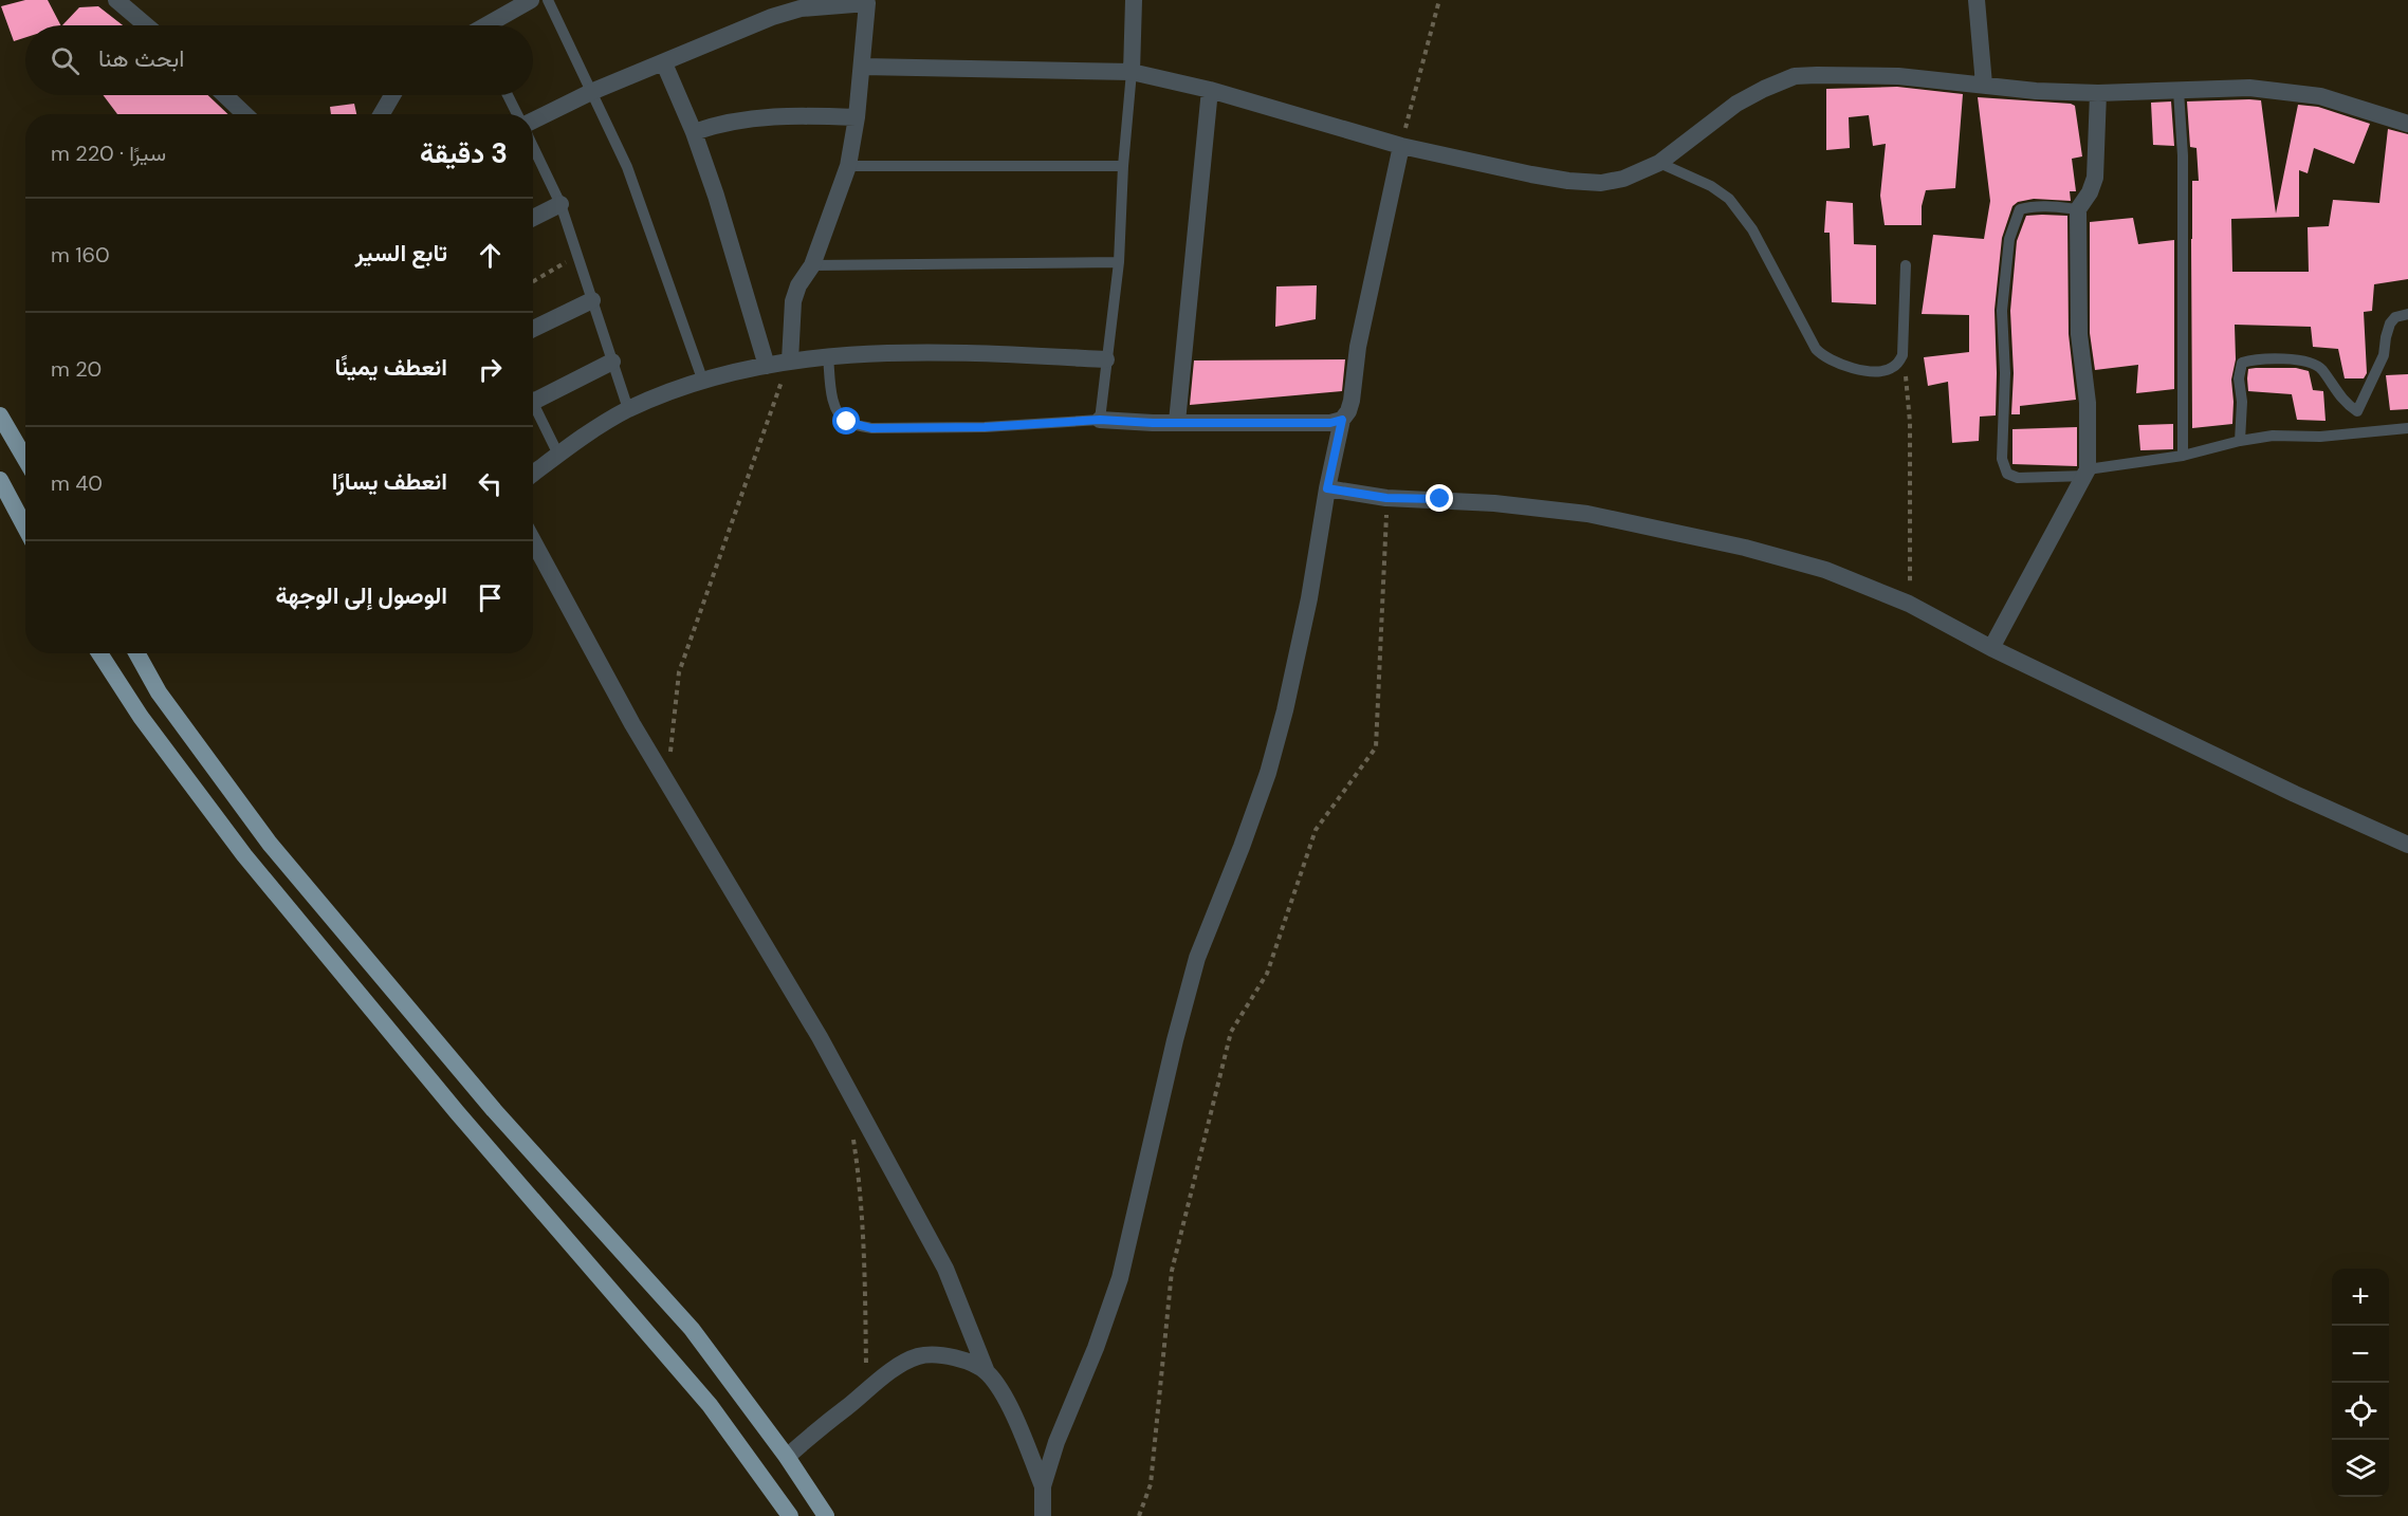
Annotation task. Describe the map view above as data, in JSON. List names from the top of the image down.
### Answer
{
  "page": {
    "search": "ابحث هنا",
    "heading": ["3 دقيقة", "سيرًا · 220 m"],
    "list": [
      ["تابع السير", "160 m"],
      ["انعطف يمينًا", "20 m"],
      ["انعطف يسارًا", "40 m"],
      "الوصول إلى الوجهة"
    ],
    "map_buttons": ["+", "−"]
  }
}
